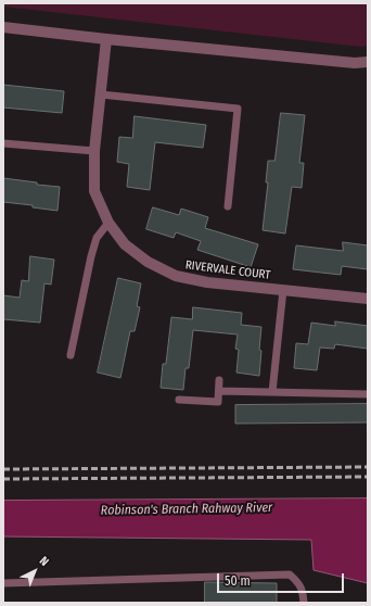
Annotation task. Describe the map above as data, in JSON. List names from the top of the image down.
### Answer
{
  "streets": {
    "street": ["RIVERVALE COURT"]
  },
  "water": ["Robinson's Branch Rahway River"],
  "scale_bar": "50 m",
  "north": "top right"
}
